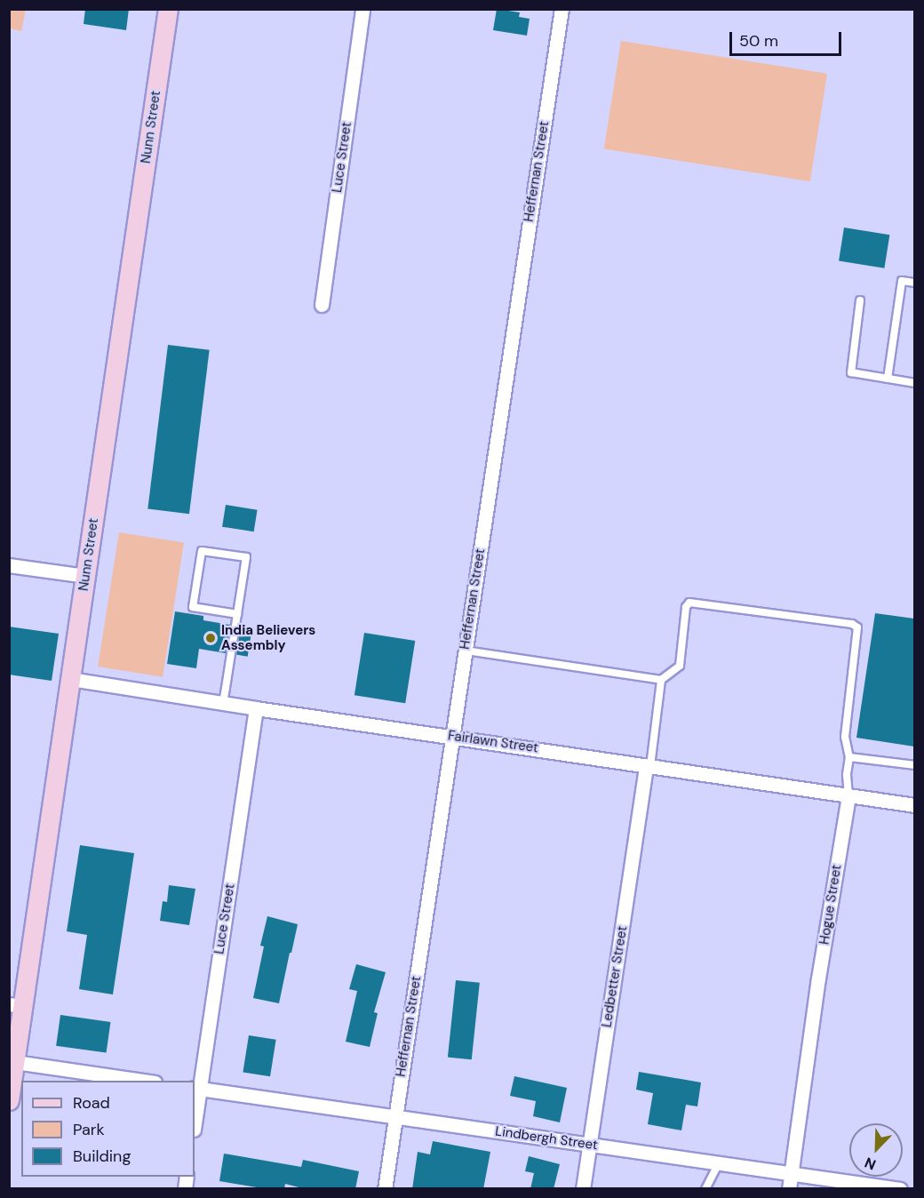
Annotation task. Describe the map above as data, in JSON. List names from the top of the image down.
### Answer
{
  "streets": {
    "street": [
      "Nunn Street",
      "Luce Street",
      "Heffernan Street",
      "Fairlawn Street",
      "Hogue Street",
      "Ledbetter Street",
      "Lindbergh Street"
    ]
  },
  "crossings": [
    ["Nunn Street", "Fairlawn Street"],
    ["Luce Street", "Fairlawn Street"],
    ["Luce Street", "Lindbergh Street"],
    ["Heffernan Street", "Fairlawn Street"],
    ["Heffernan Street", "Lindbergh Street"],
    ["Fairlawn Street", "Hogue Street"],
    ["Fairlawn Street", "Ledbetter Street"],
    ["Hogue Street", "Lindbergh Street"],
    ["Ledbetter Street", "Lindbergh Street"]
  ],
  "places": ["India Believers Assembly"],
  "legend": ["Road", "Park", "Building"],
  "scale_bar": "50 m",
  "north": "bottom left"
}
